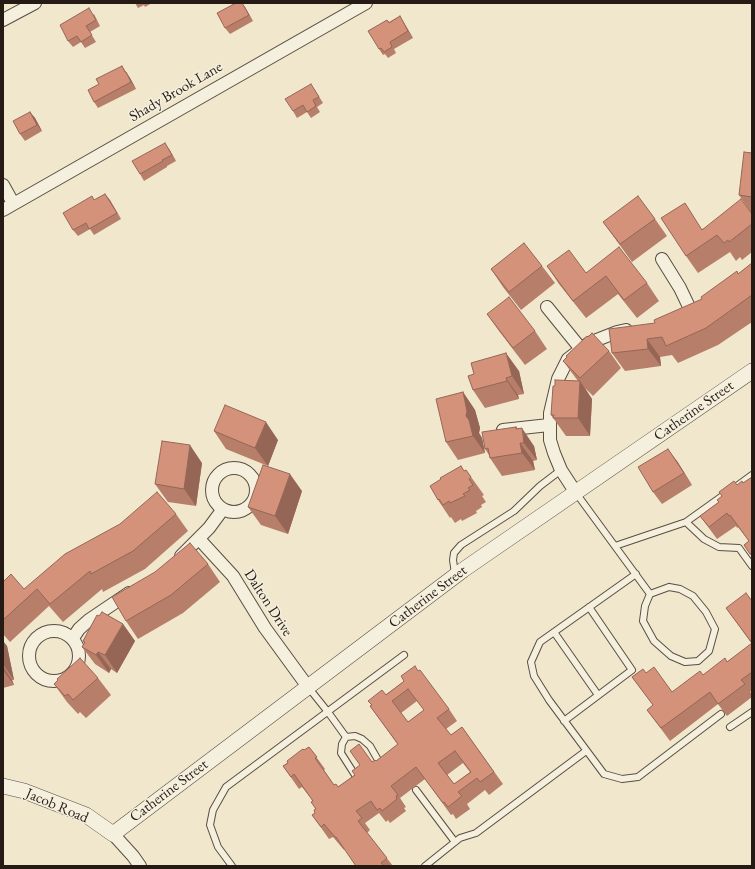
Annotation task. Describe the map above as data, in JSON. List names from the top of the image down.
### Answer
{
  "streets": {
    "street": [
      "Shady Brook Lane",
      "Catherine Street",
      "Dalton Drive",
      "Jacob Road"
    ]
  },
  "crossings": [
    ["Catherine Street", "Dalton Drive"],
    ["Catherine Street", "Jacob Road"]
  ]
}
